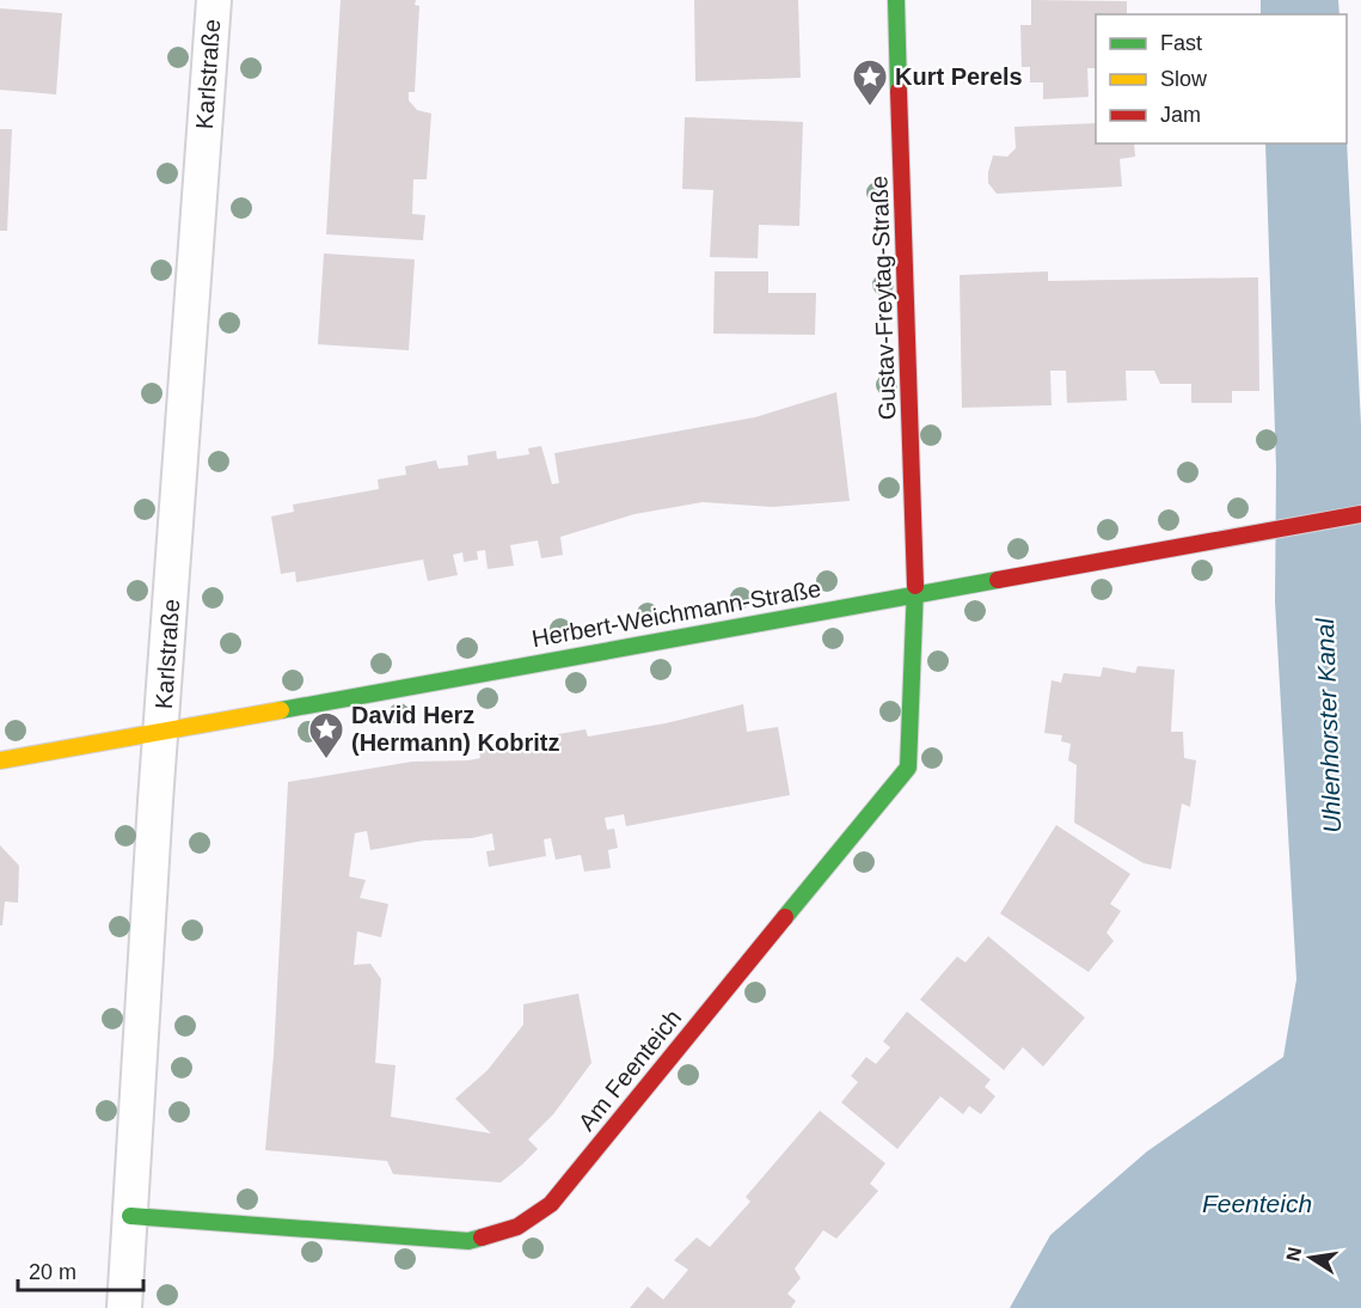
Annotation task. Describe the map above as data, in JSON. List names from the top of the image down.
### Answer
{
  "streets": {
    "street": [
      "Karlstraße",
      "Gustav-Freytag-Straße",
      "Herbert-Weichmann-Straße",
      "Am Feenteich"
    ]
  },
  "crossings": [
    ["Karlstraße", "Herbert-Weichmann-Straße"],
    ["Karlstraße", "Am Feenteich"],
    ["Gustav-Freytag-Straße", "Herbert-Weichmann-Straße"],
    ["Gustav-Freytag-Straße", "Am Feenteich"],
    ["Herbert-Weichmann-Straße", "Am Feenteich"]
  ],
  "water": ["Uhlenhorster Kanal", "Feenteich"],
  "places": {
    "place": ["Kurt Perels", "David Herz (Hermann) Kobritz"]
  },
  "legend": ["Fast", "Slow", "Jam"],
  "scale_bar": "20 m",
  "north": "left"
}
